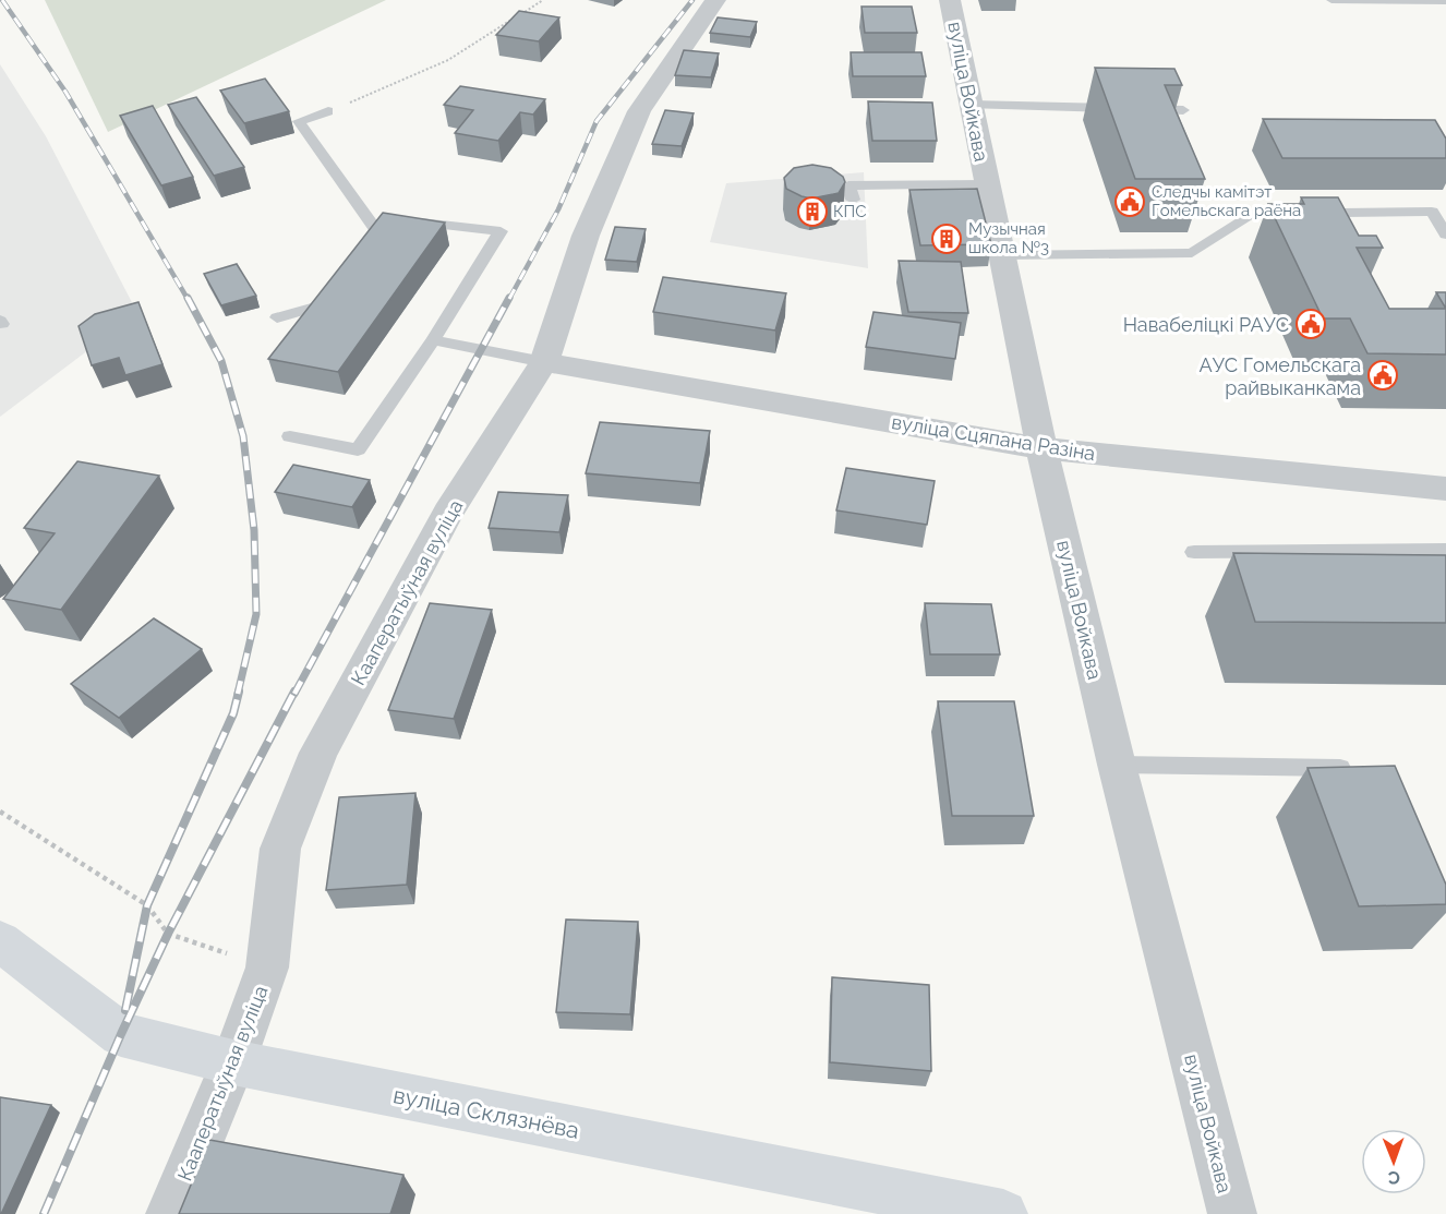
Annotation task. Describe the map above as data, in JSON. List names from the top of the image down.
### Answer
{
  "streets": {
    "main road": ["вуліца Склязнёва"],
    "street": ["вуліца Войкава", "вуліца Сцяпана Разіна", "Кааператыўная вуліца"]
  },
  "crossings": [
    ["вуліца Войкава", "вуліца Сцяпана Разіна"],
    ["вуліца Сцяпана Разіна", "Кааператыўная вуліца"],
    ["Кааператыўная вуліца", "вуліца Склязнёва"]
  ],
  "places": {
    "public building": ["Следчы камітэт Гомельскага раёна", "Навабеліцкі РАУС", "АУС Гомельскага райвыканкама"],
    "building": ["КПС", "Музычная школа №3"]
  },
  "north": "bottom"
}
